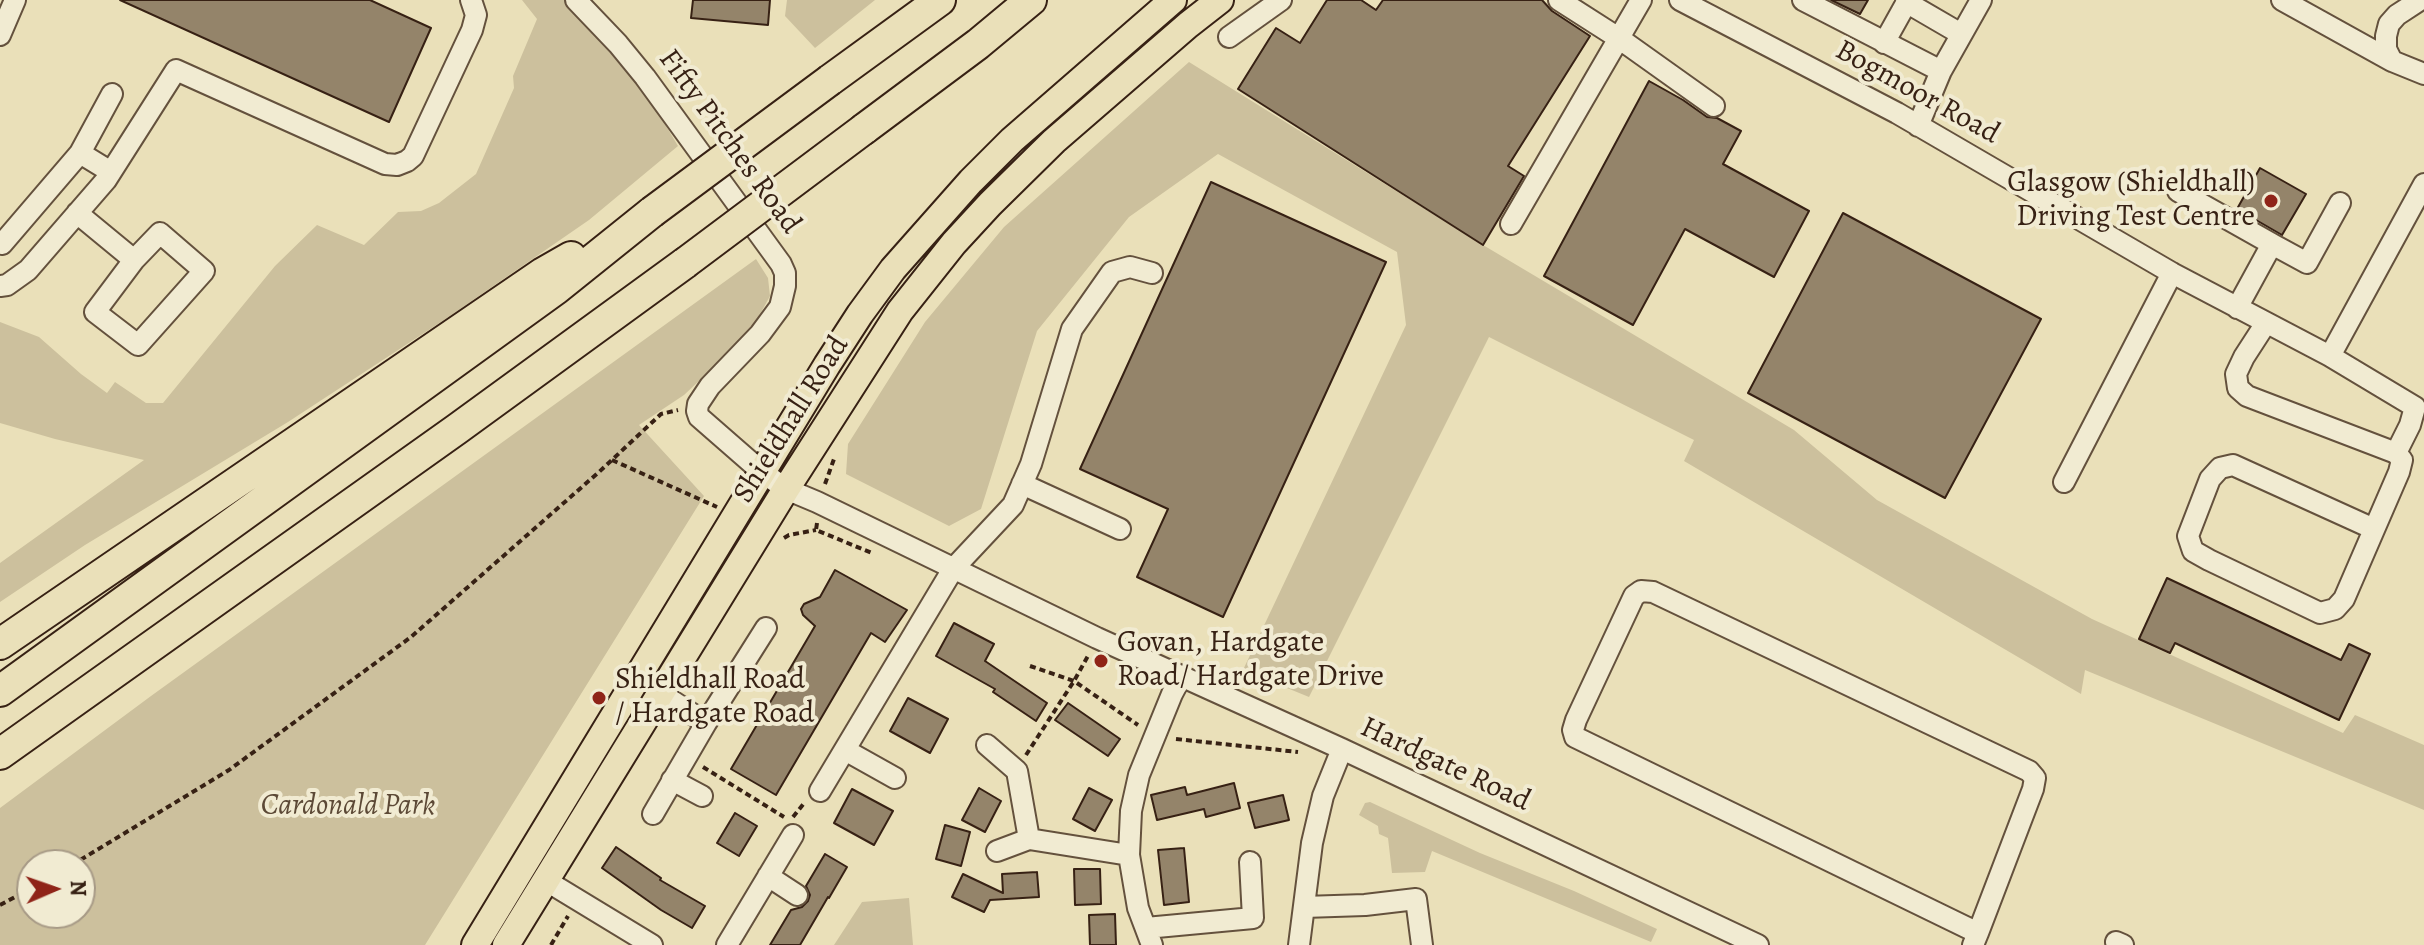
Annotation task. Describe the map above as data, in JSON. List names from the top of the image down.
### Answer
{
  "streets": {
    "main road": ["Shieldhall Road"],
    "street": ["Bogmoor Road", "Fifty Pitches Road", "Hardgate Road"]
  },
  "crossings": [
    ["Shieldhall Road", "Hardgate Road"]
  ],
  "parks": ["Cardonald Park"],
  "places": ["Glasgow (Shieldhall) Driving Test Centre", "Govan, Hardgate Road/ Hardgate Drive", "Shieldhall Road / Hardgate Road"],
  "north": "right"
}
